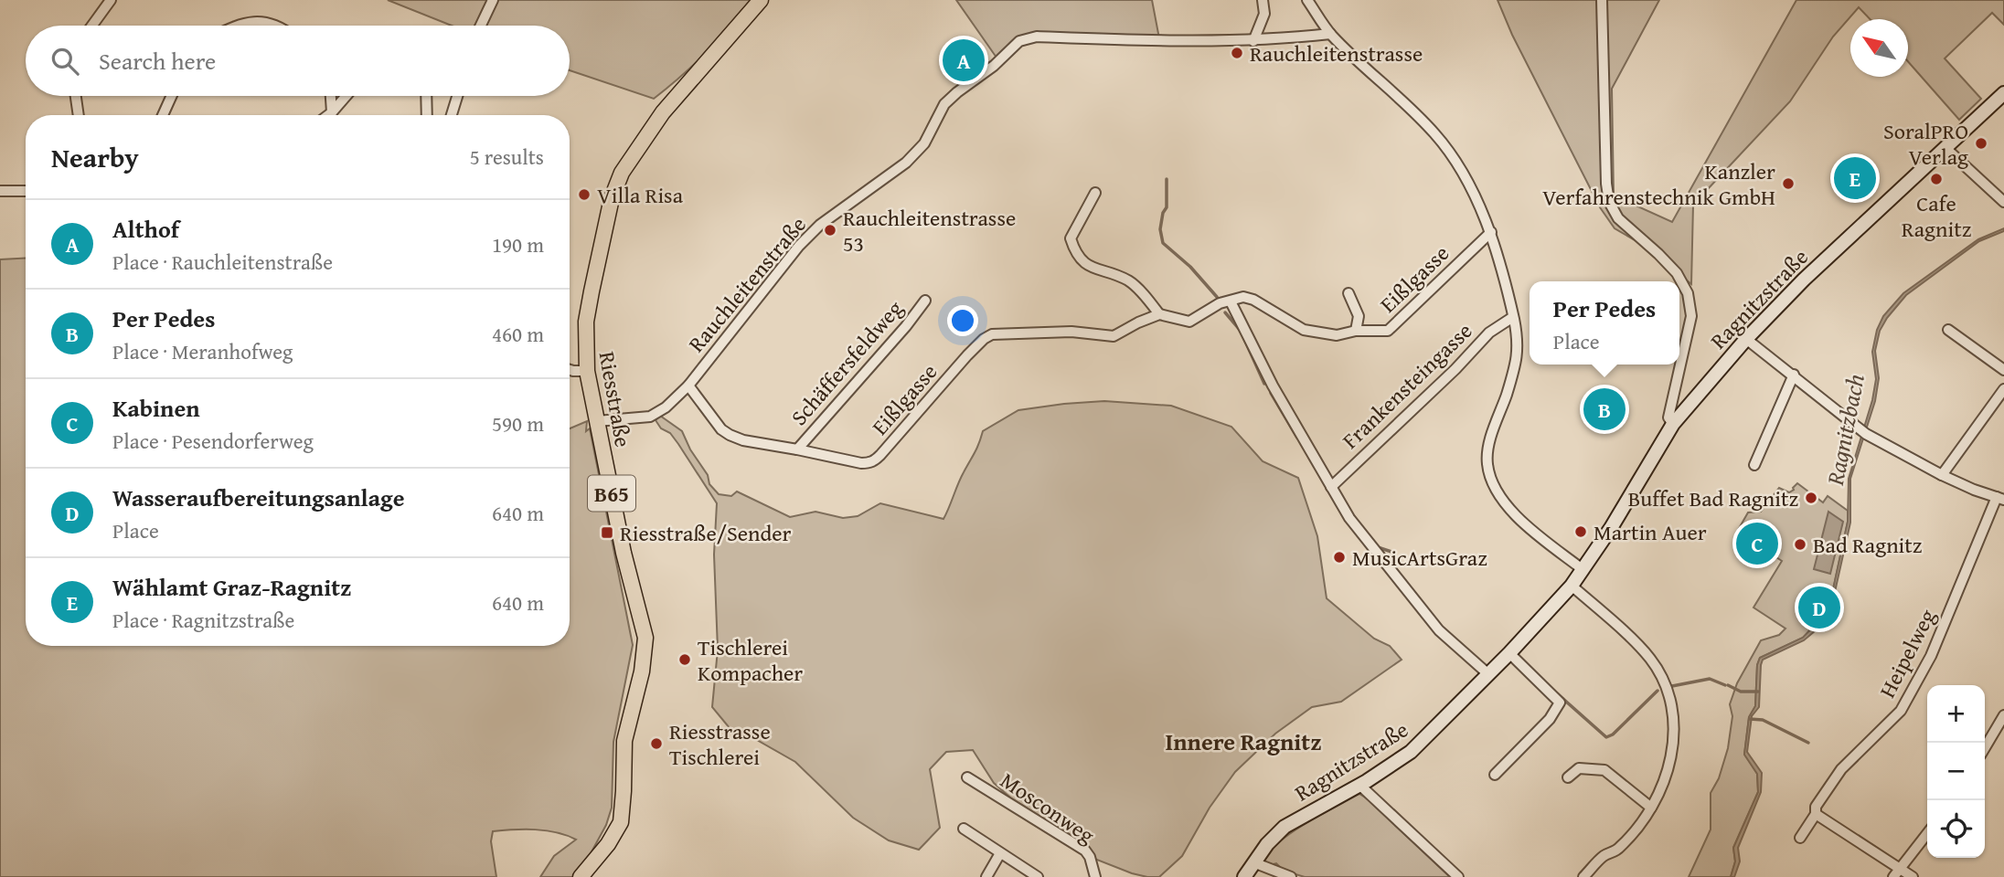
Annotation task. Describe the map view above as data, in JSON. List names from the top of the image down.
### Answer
{
  "streets": {
    "main road": ["Ragnitzstraße", "Riesstraße", "B65"],
    "street": [
      "Eißlgasse",
      "Rauchleitenstraße",
      "Schäffersfeldweg",
      "Frankensteingasse",
      "Heipelweg",
      "Mosconweg"
    ]
  },
  "crossings": [
    ["Eißlgasse", "Rauchleitenstraße"],
    ["Eißlgasse", "Schäffersfeldweg"],
    ["Eißlgasse", "Frankensteingasse"],
    ["Rauchleitenstraße", "Riesstraße"],
    ["Ragnitzstraße", "Frankensteingasse"]
  ],
  "districts": ["Innere Ragnitz"],
  "water": ["Ragnitzbach"],
  "places": {
    "other": [
      "Rauchleitenstrasse",
      "SoralPRO Verlag",
      "Cafe Ragnitz",
      "Kanzler Verfahrenstechnik GmbH",
      "Villa Risa",
      "Rauchleitenstrasse 53",
      "Buffet Bad Ragnitz",
      "Martin Auer",
      "Bad Ragnitz",
      "MusicArtsGraz",
      "Tischlerei Kompacher",
      "Riesstrasse Tischlerei"
    ],
    "transit": ["Riesstraße/Sender"]
  },
  "north": "top left",
  "page": {
    "search": "Search here",
    "pins": [
      "A",
      "E",
      "B",
      "C",
      "D"
    ],
    "heading": ["Nearby", "5 results"],
    "list": [
      {
        "mark": "A",
        "name": "Althof",
        "note": "Place · Rauchleitenstraße",
        "value": "190 m"
      },
      {
        "mark": "B",
        "name": "Per Pedes",
        "note": "Place · Meranhofweg",
        "value": "460 m"
      },
      {
        "mark": "C",
        "name": "Kabinen",
        "note": "Place · Pesendorferweg",
        "value": "590 m"
      },
      {
        "mark": "D",
        "name": "Wasseraufbereitungsanlage",
        "note": "Place",
        "value": "640 m"
      },
      {
        "mark": "E",
        "name": "Wählamt Graz-Ragnitz",
        "note": "Place · Ragnitzstraße",
        "value": "640 m"
      }
    ],
    "popup": ["Per Pedes", "Place"],
    "map_buttons": ["+", "−"]
  }
}
